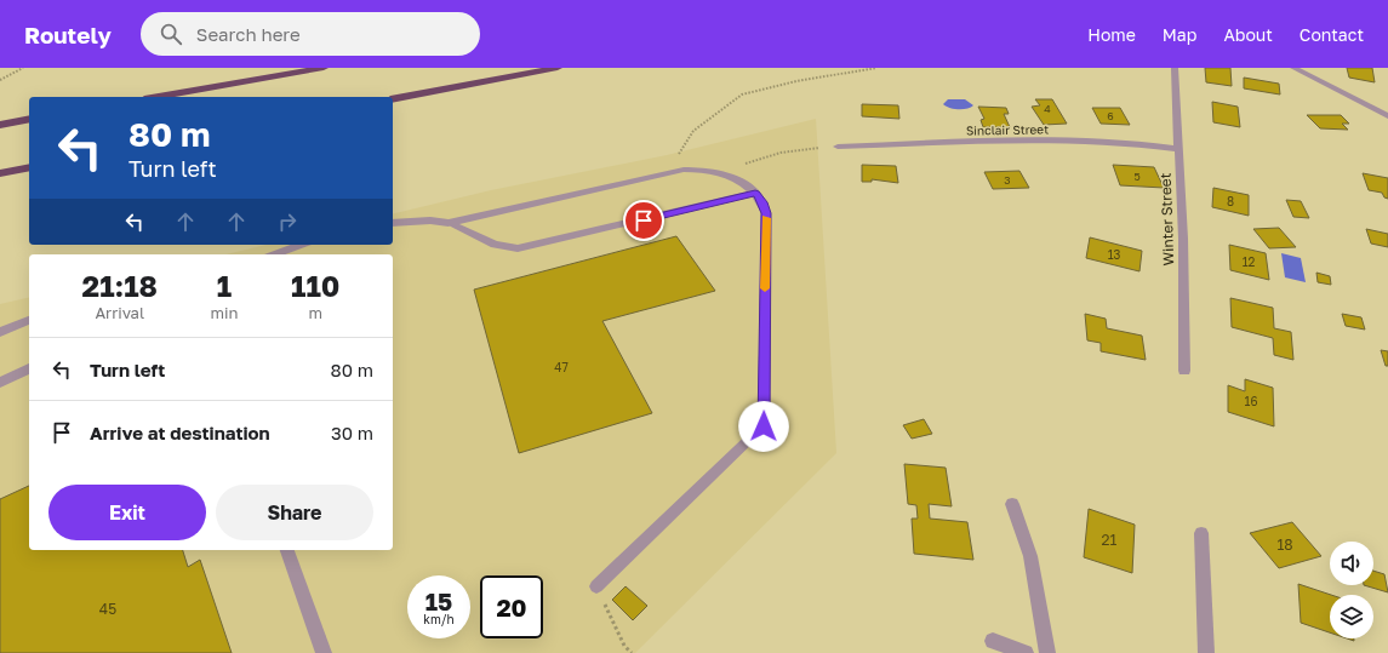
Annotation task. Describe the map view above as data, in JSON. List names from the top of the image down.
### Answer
{
  "streets": {
    "street": ["Sinclair Street", "Winter Street"]
  },
  "crossings": [
    ["Sinclair Street", "Winter Street"]
  ],
  "house_numbers": [
    "4",
    "6",
    "5",
    "3",
    "8",
    "13",
    "12",
    "47",
    "16",
    "21",
    "18",
    "45"
  ],
  "page": {
    "header": "Routely",
    "search": "Search here",
    "nav": [
      "Home",
      "Map",
      "About",
      "Contact"
    ],
    "turn": ["80 m", "Turn left"],
    "eta": [
      "21:18",
      "Arrival",
      "1",
      "min",
      "110",
      "m"
    ],
    "list": [
      {
        "name": "Turn left",
        "value": "80 m"
      },
      {
        "name": "Arrive at destination",
        "value": "30 m"
      }
    ],
    "buttons": ["Exit", "Share"],
    "speed": "15 km/h",
    "limit": "20"
  }
}
